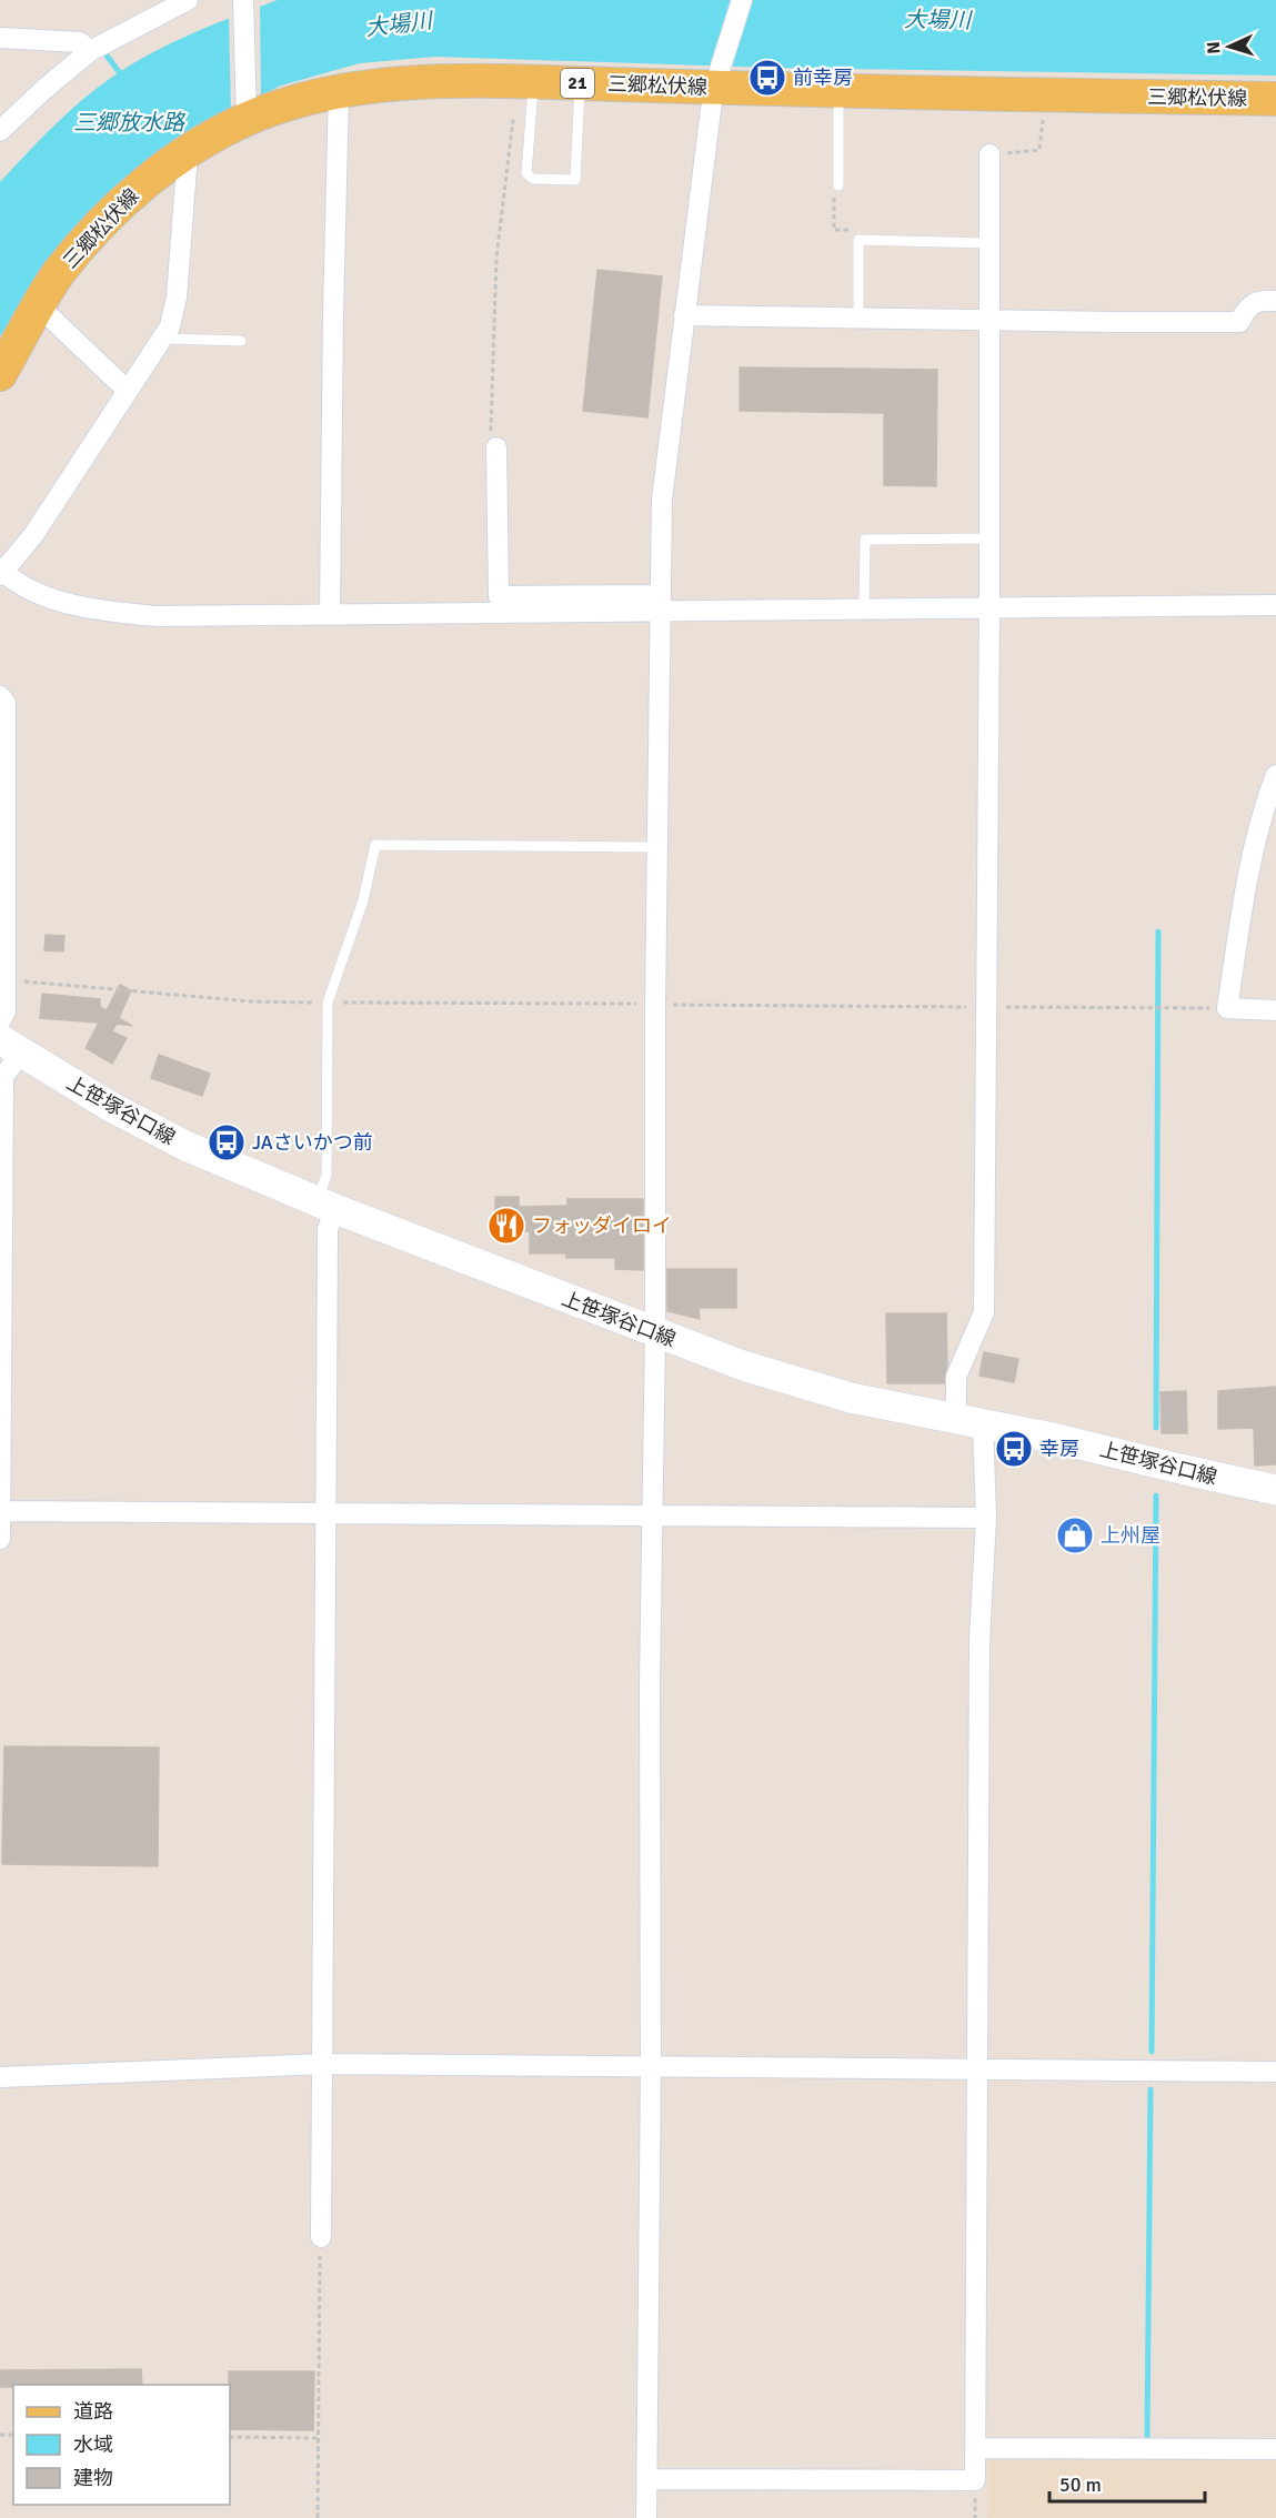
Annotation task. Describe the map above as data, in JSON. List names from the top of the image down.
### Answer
{
  "streets": {
    "main road": ["21", "三郷松伏線", "上笹塚谷口線"]
  },
  "water": ["大場川", "三郷放水路"],
  "places": {
    "bus stop": ["前幸房", "JAさいかつ前", "幸房"],
    "restaurant": ["フォッダイロイ"],
    "shop": ["上州屋"]
  },
  "legend": ["道路", "水域", "建物"],
  "scale_bar": "50 m",
  "north": "left"
}
